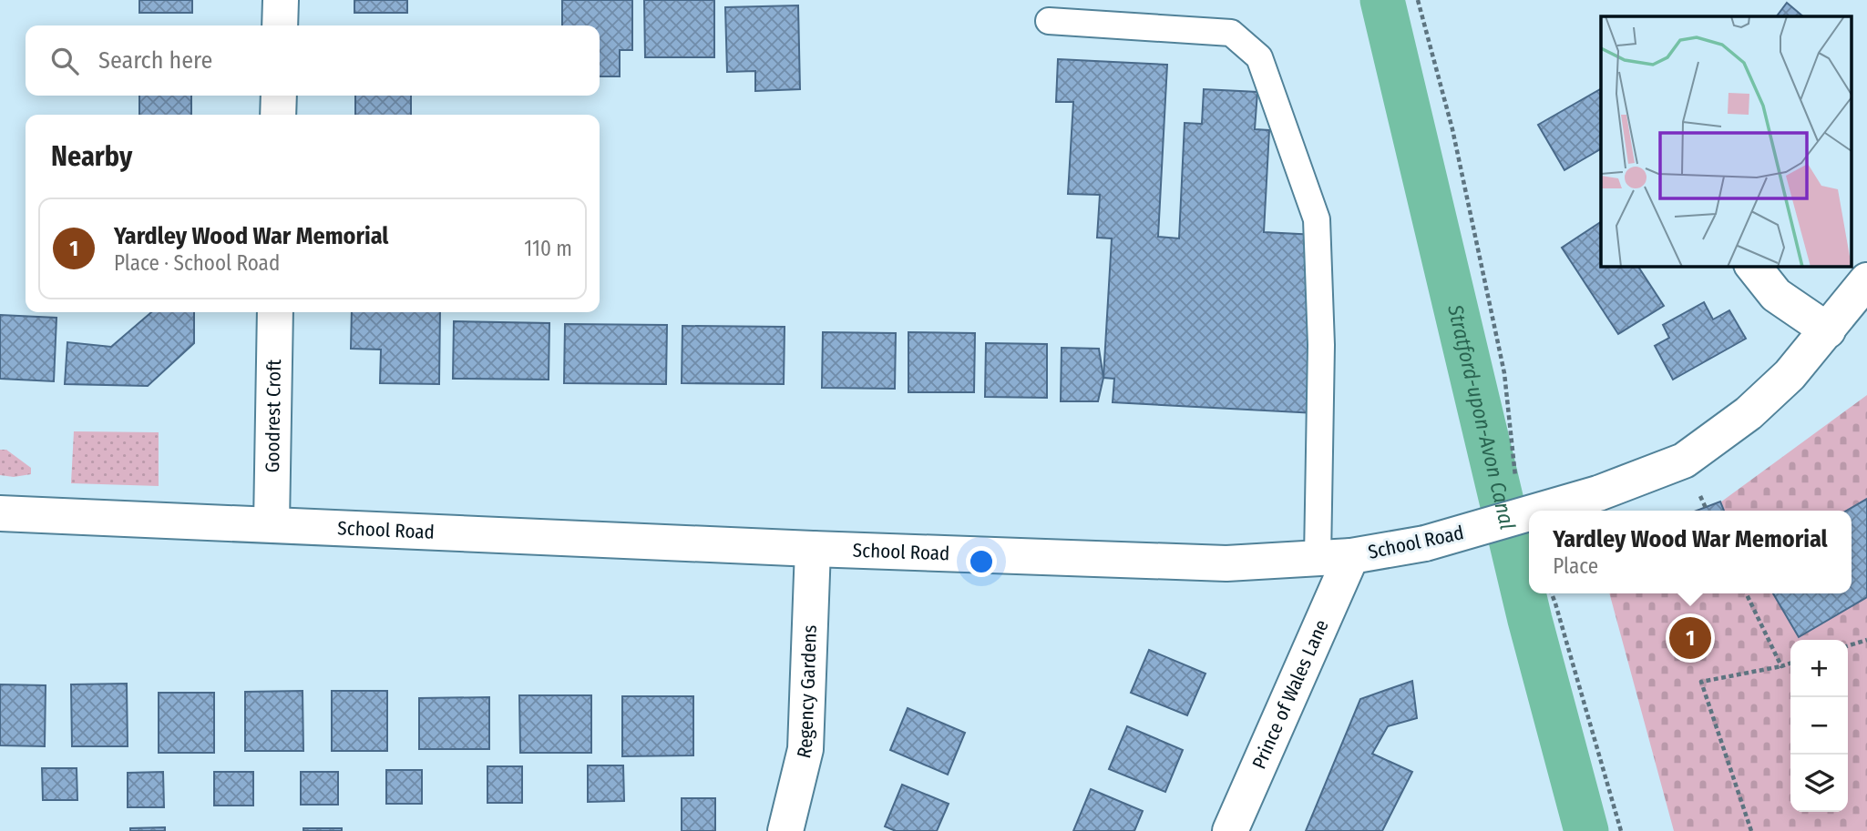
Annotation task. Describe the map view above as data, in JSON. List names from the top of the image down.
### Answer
{
  "streets": {
    "street": [
      "Goodrest Croft",
      "School Road",
      "Regency Gardens",
      "Prince of Wales Lane"
    ]
  },
  "crossings": [
    ["Goodrest Croft", "School Road"],
    ["School Road", "Regency Gardens"],
    ["School Road", "Prince of Wales Lane"]
  ],
  "water": ["Stratford-upon-Avon Canal"],
  "page": {
    "search": "Search here",
    "heading": "Nearby",
    "list": [
      {
        "mark": "1",
        "name": "Yardley Wood War Memorial",
        "note": "Place · School Road",
        "value": "110 m"
      }
    ],
    "popup": ["Yardley Wood War Memorial", "Place"],
    "pins": "1",
    "map_buttons": ["+", "−"]
  }
}
